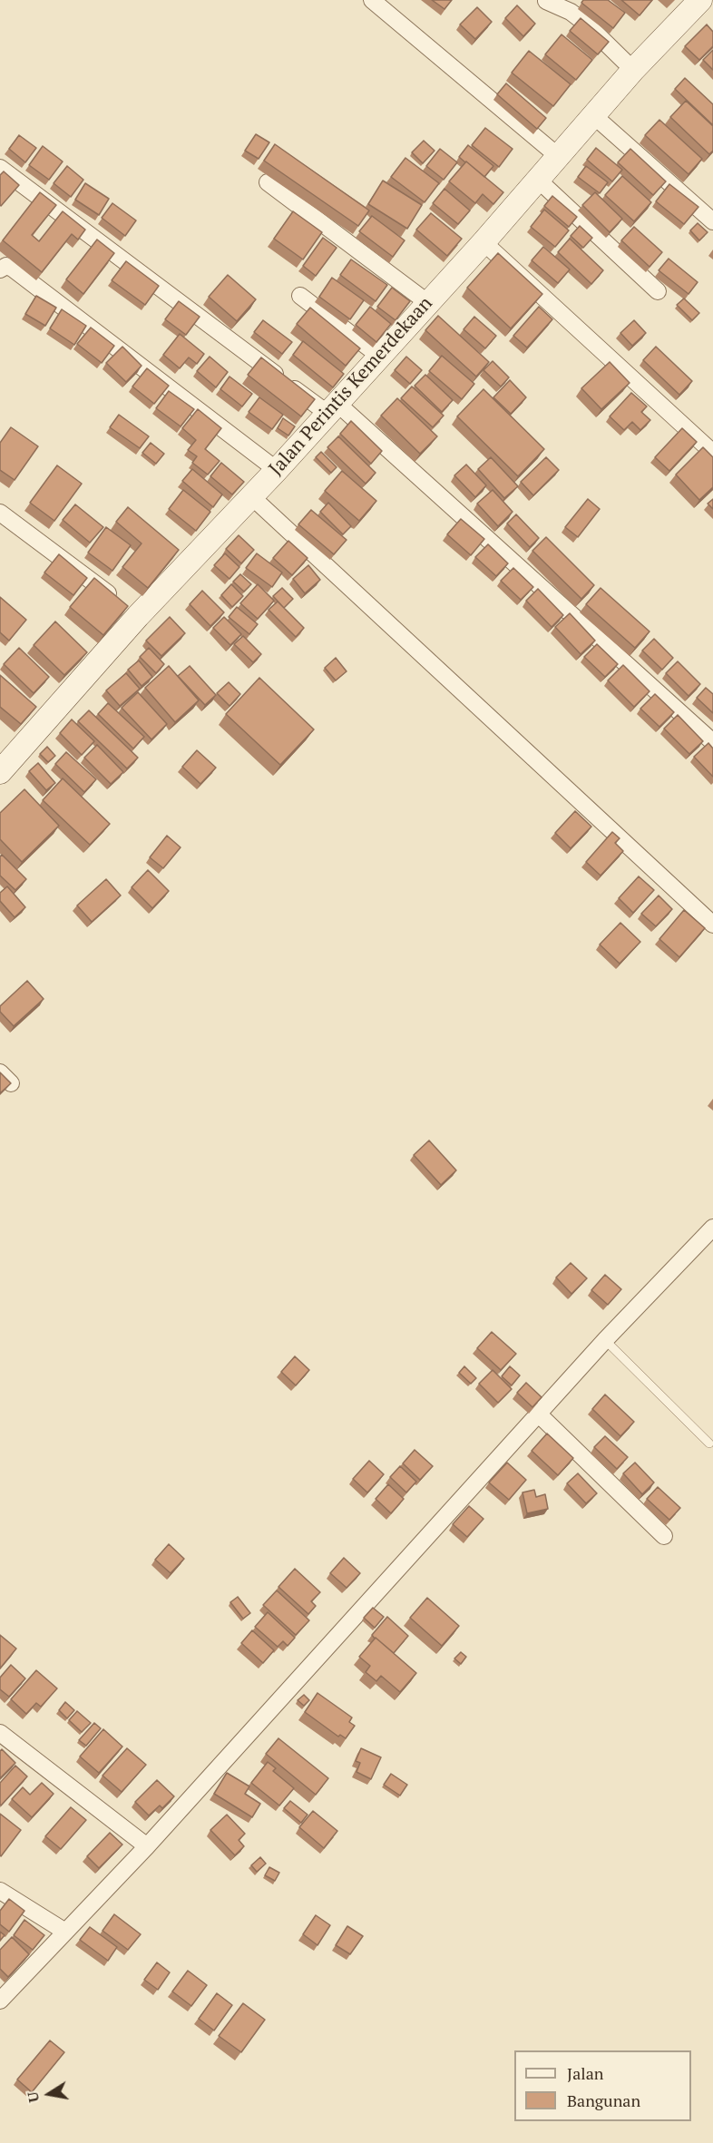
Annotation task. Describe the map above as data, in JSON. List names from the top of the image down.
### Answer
{
  "streets": {
    "street": ["Jalan Perintis Kemerdekaan"]
  },
  "legend": ["Jalan", "Bangunan"],
  "north": "left"
}
